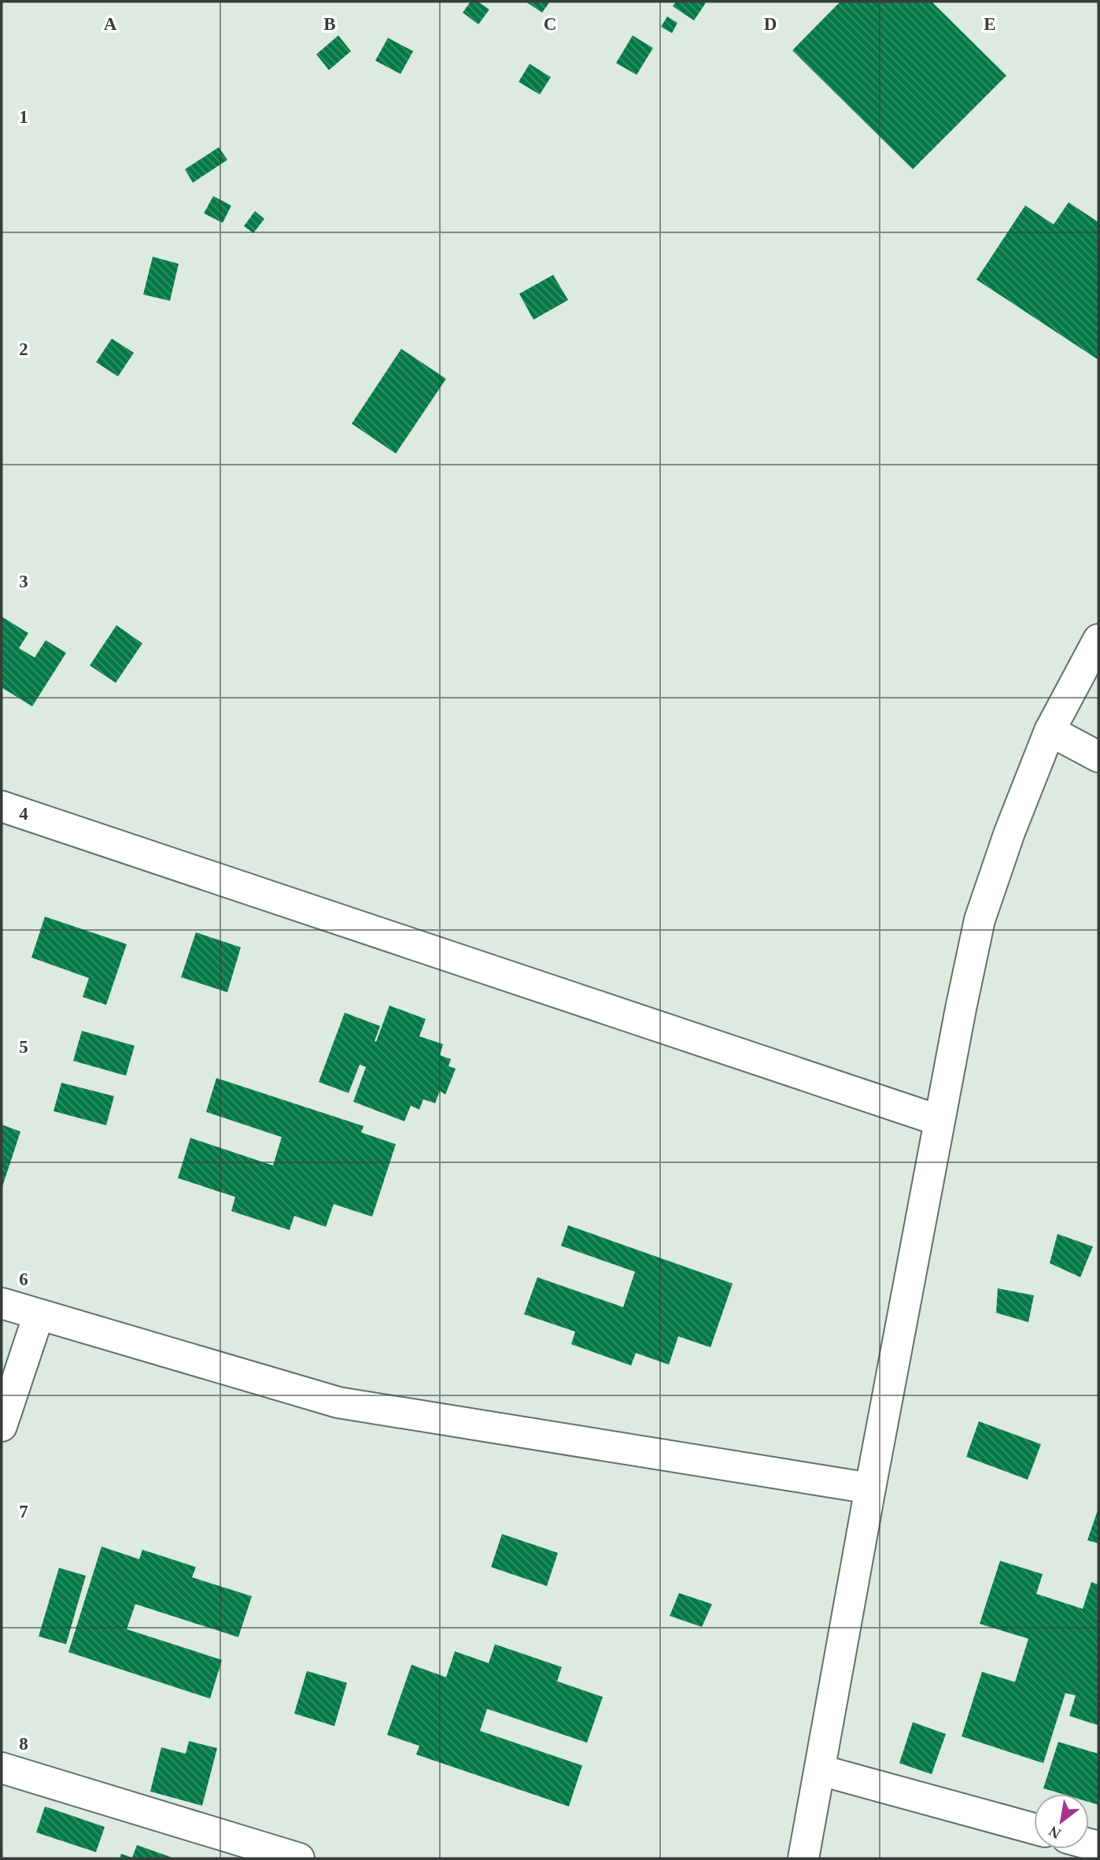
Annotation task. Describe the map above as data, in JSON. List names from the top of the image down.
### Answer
{
  "north": "bottom left",
  "grid": {
    "columns": [
      "A",
      "B",
      "C",
      "D",
      "E"
    ],
    "rows": [
      "1",
      "2",
      "3",
      "4",
      "5",
      "6",
      "7",
      "8"
    ]
  }
}
